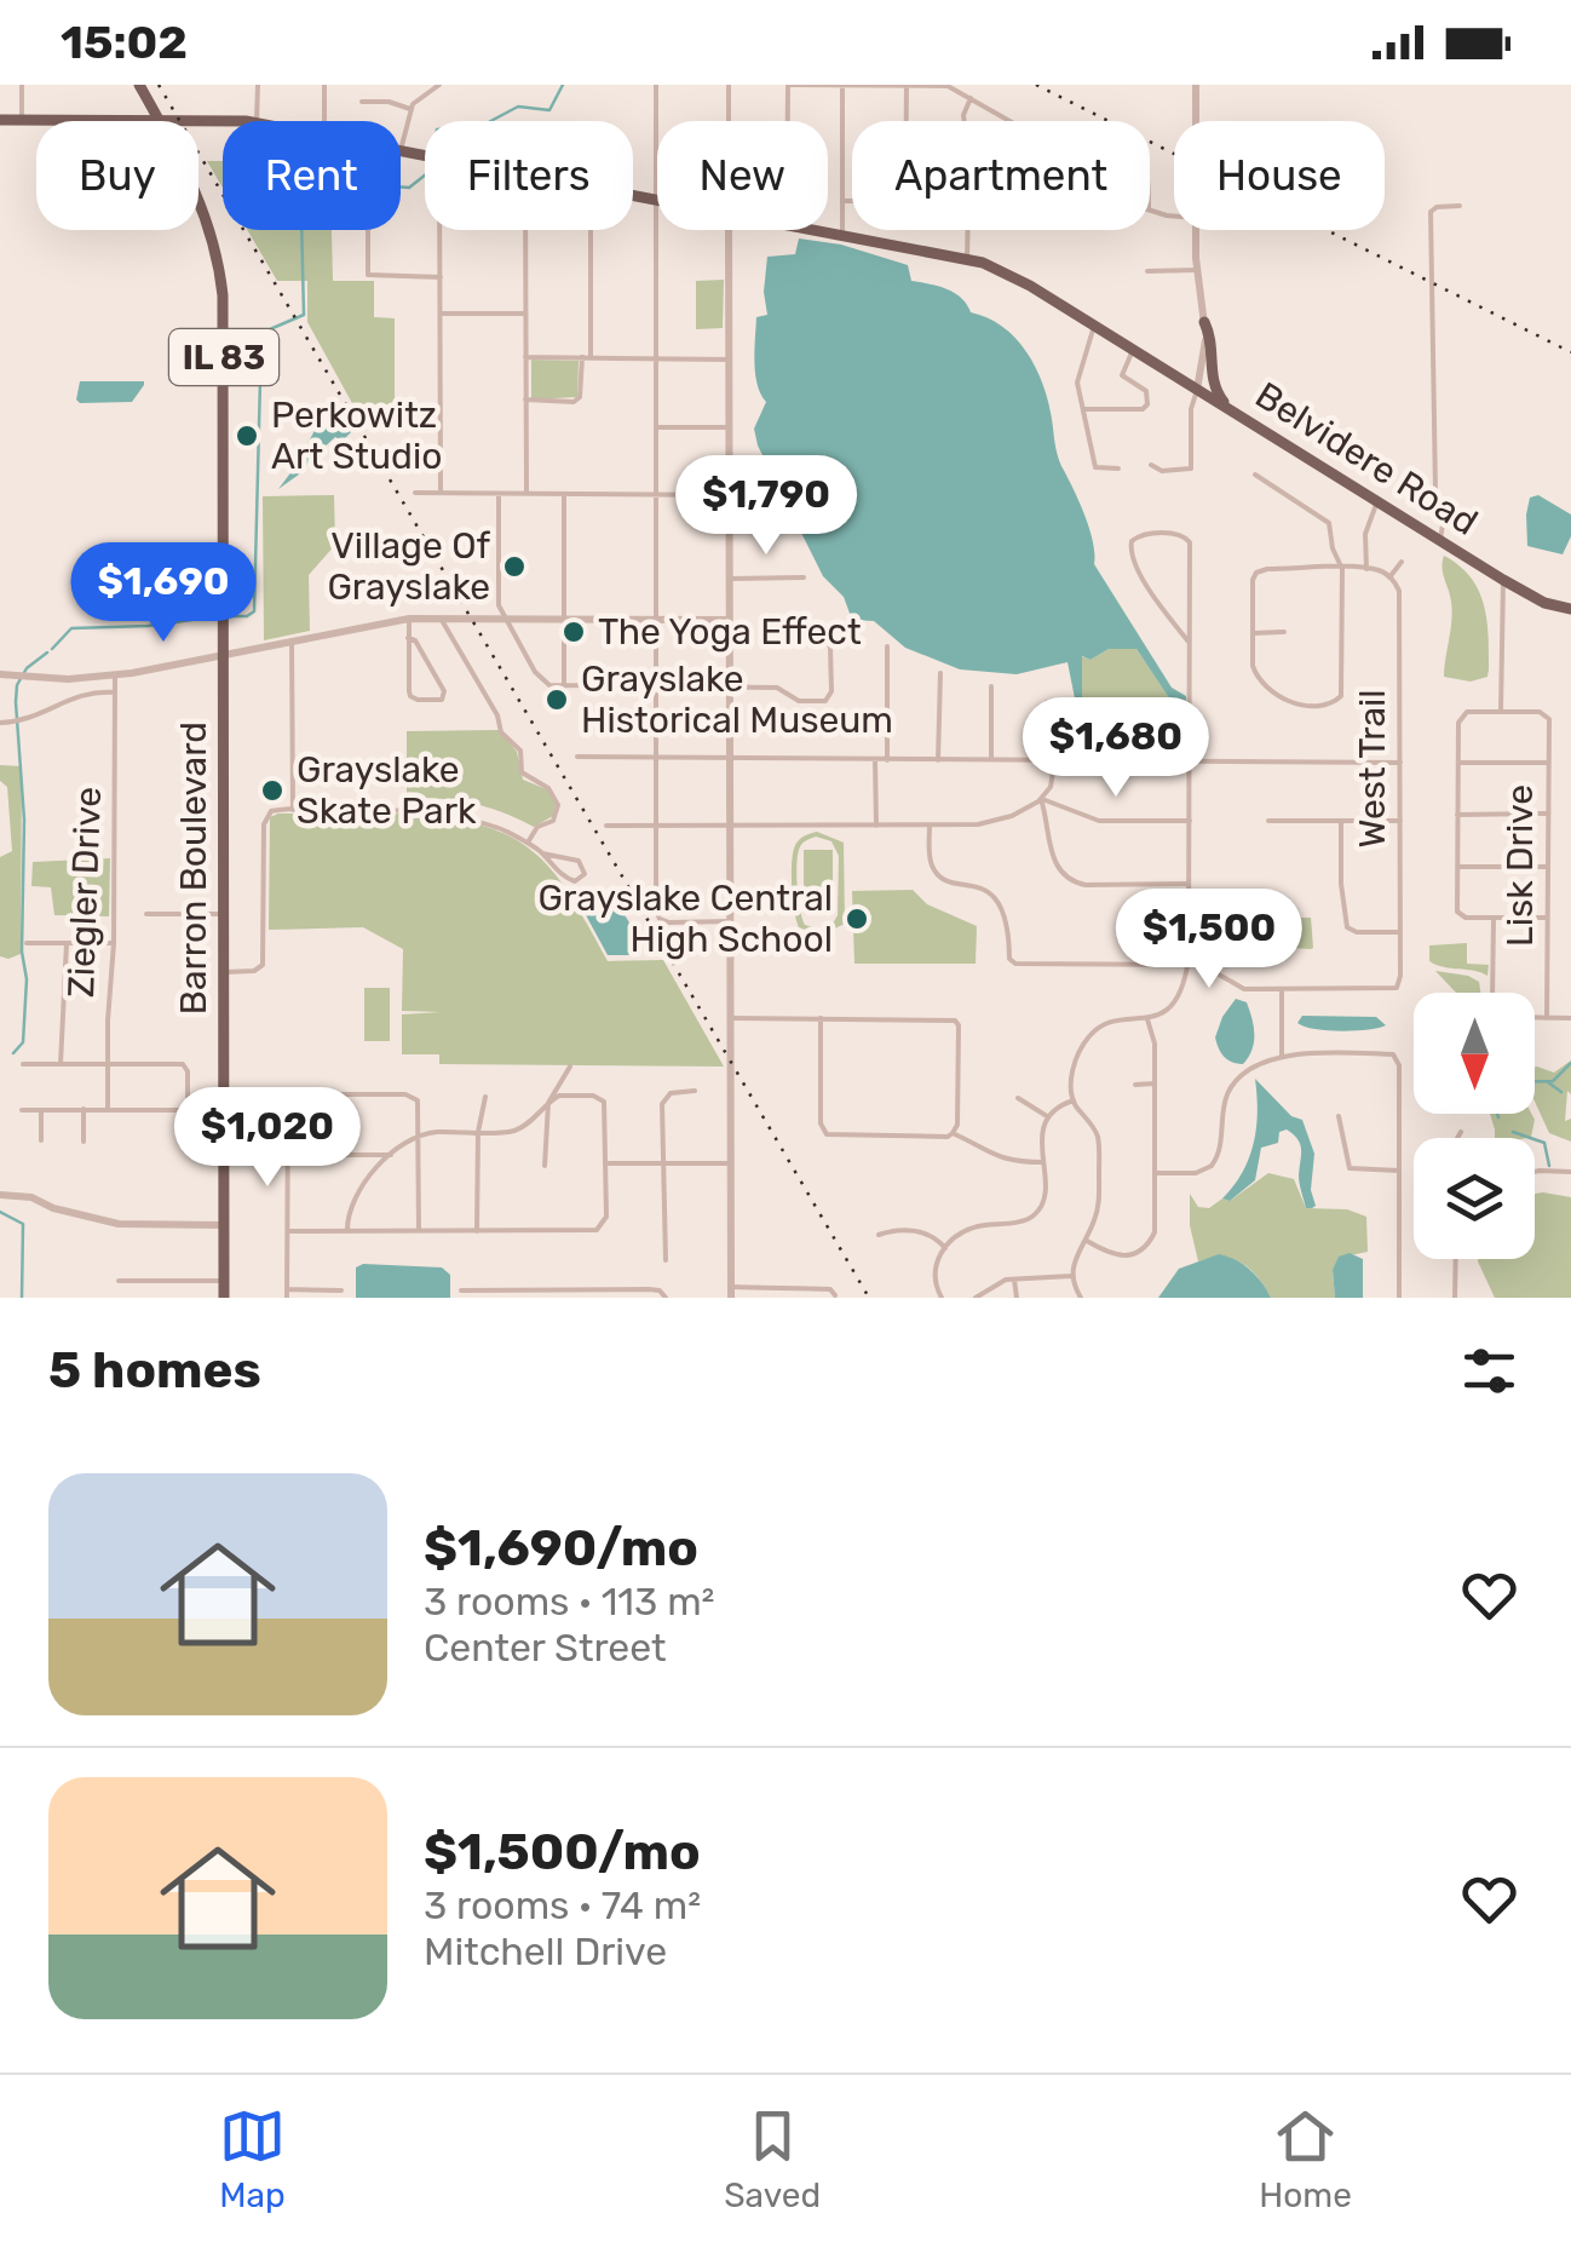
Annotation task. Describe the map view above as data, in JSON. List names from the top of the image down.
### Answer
{
  "streets": {
    "main road": ["IL 83", "Belvidere Road", "Barron Boulevard"],
    "street": ["West Trail", "Lisk Drive", "Ziegler Drive"]
  },
  "crossings": [
    ["IL 83", "Belvidere Road"],
    ["IL 83", "Barron Boulevard"]
  ],
  "places": [
    "Perkowitz Art Studio",
    "Village Of Grayslake",
    "The Yoga Effect",
    "Grayslake Historical Museum",
    "Grayslake Skate Park",
    "Grayslake Central High School"
  ],
  "north": "bottom",
  "page": {
    "status": "15:02",
    "chip": [
      "Buy",
      "Rent",
      "Filters",
      "New",
      "Apartment",
      "House"
    ],
    "price": [
      "$1,790",
      "$1,690",
      "$1,680",
      "$1,500",
      "$1,020"
    ],
    "heading": "5 homes",
    "list": [
      {
        "name": "$1,690/mo",
        "note": "3 rooms · 113 m² · Center Street"
      },
      {
        "name": "$1,500/mo",
        "note": "3 rooms · 74 m² · Mitchell Drive"
      }
    ],
    "tabs": ["Map", "Saved", "Home"]
  }
}
